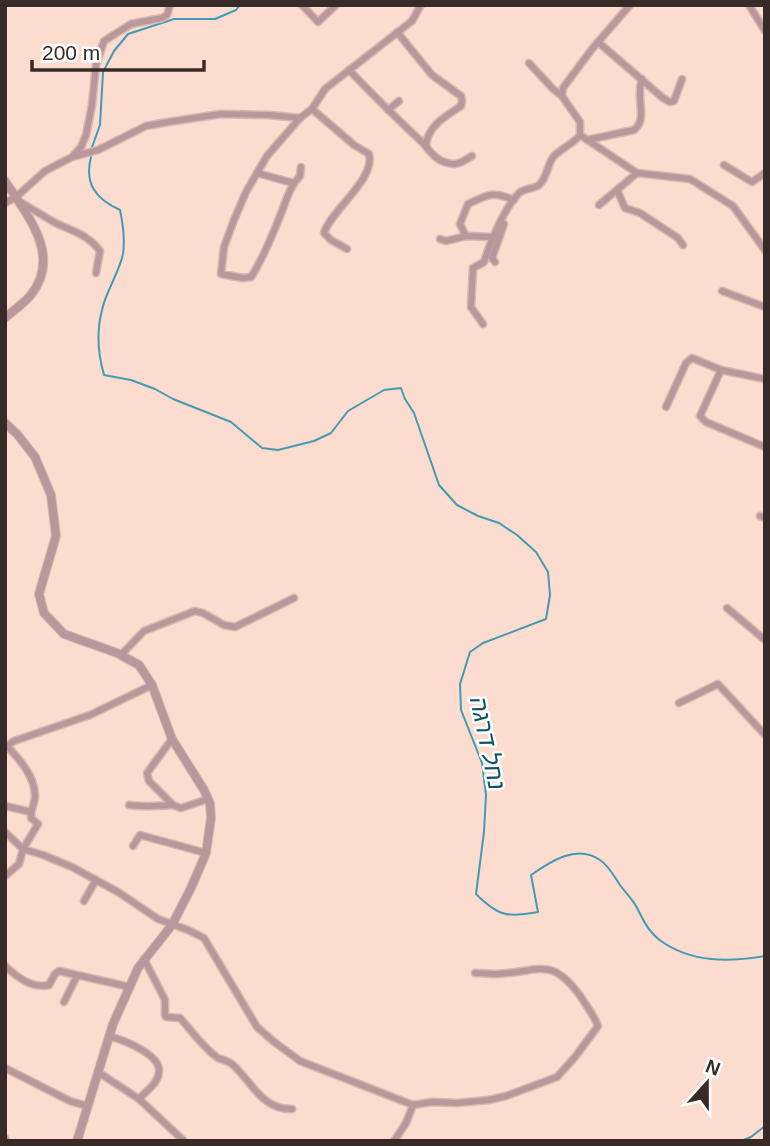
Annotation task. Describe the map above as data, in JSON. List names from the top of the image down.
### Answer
{
  "water": ["נחל דרגה"],
  "scale_bar": "200 m",
  "north": "top"
}
